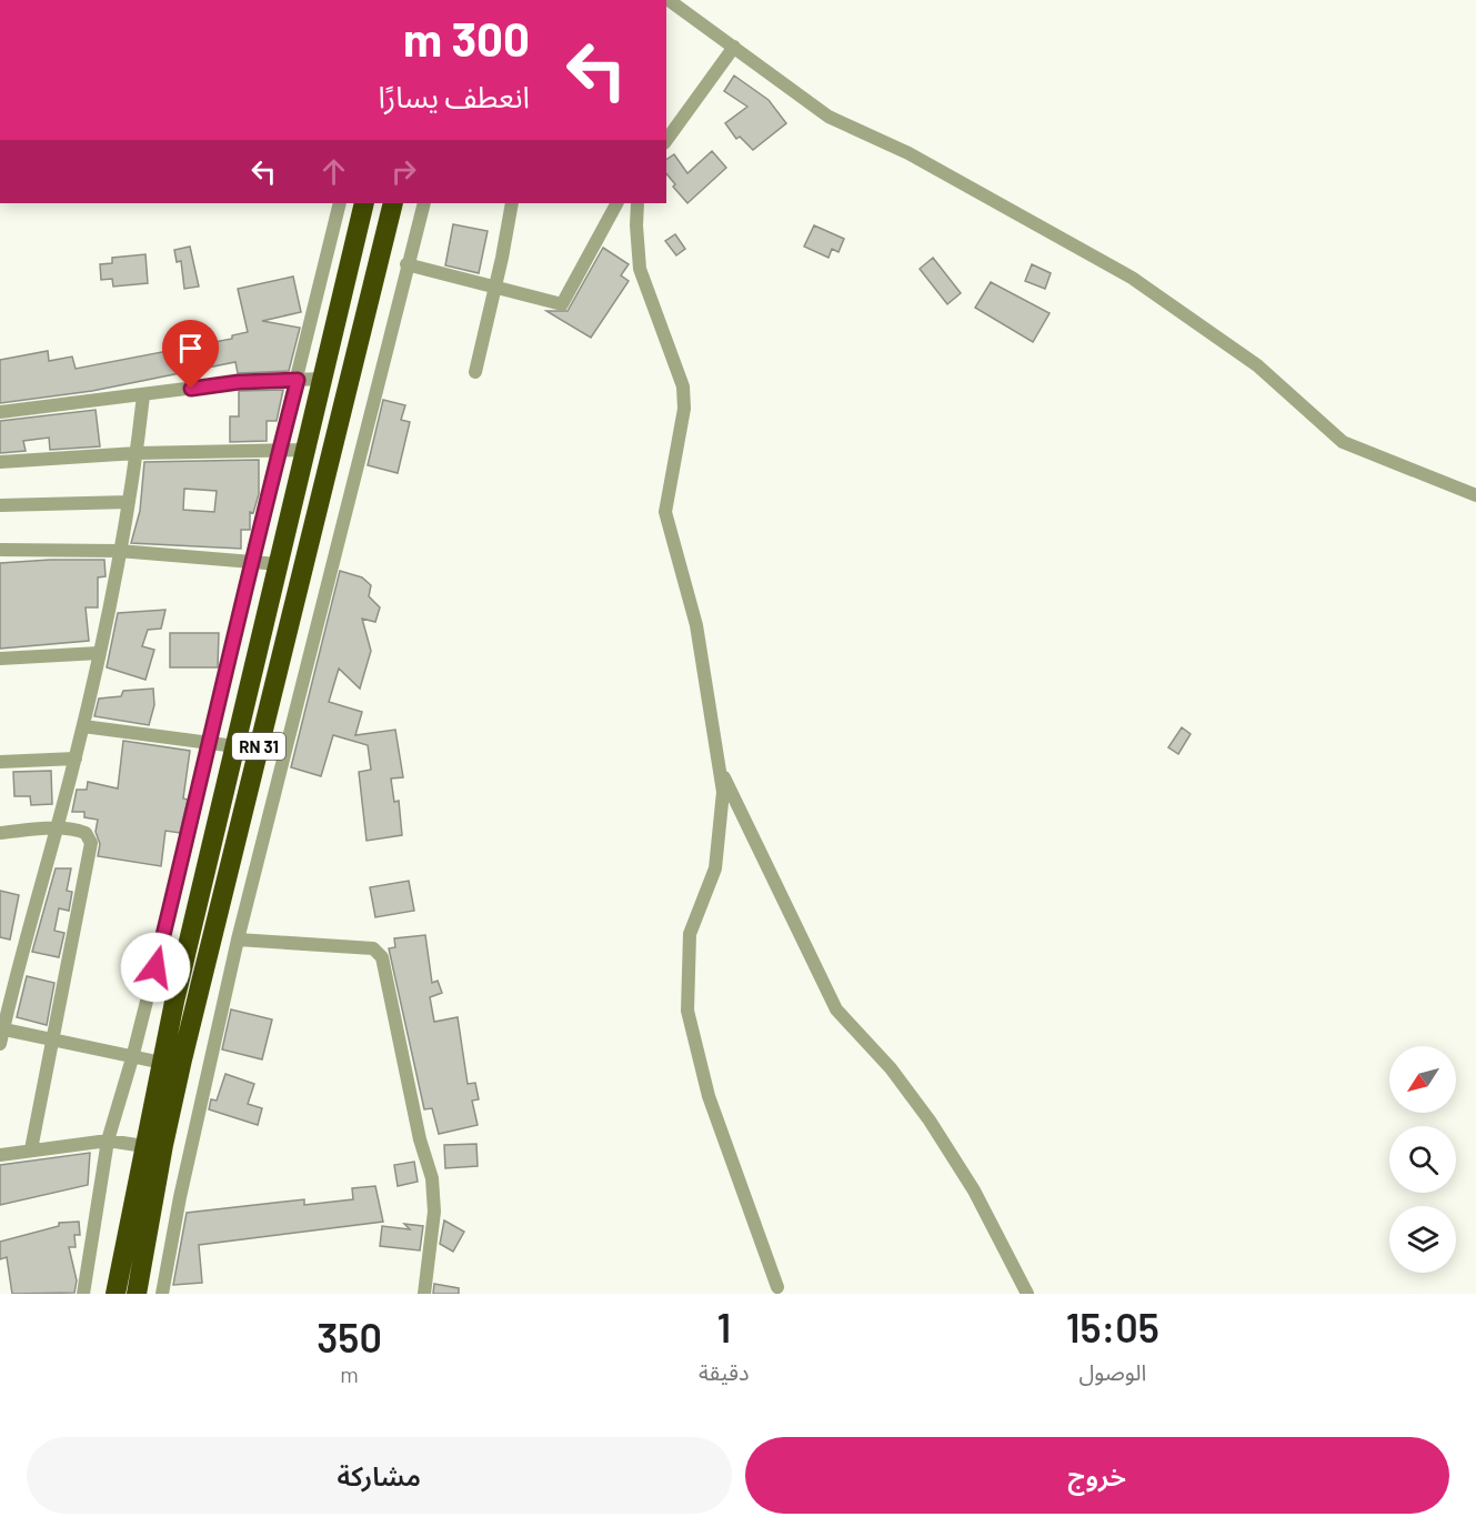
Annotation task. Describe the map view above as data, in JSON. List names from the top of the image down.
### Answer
{
  "streets": {
    "highway": ["RN 31"]
  },
  "north": "bottom left",
  "page": {
    "turn": ["300 m", "انعطف يسارًا"],
    "eta": [
      "15:05",
      "الوصول",
      "1",
      "دقيقة",
      "350",
      "m"
    ],
    "buttons": ["خروج", "مشاركة"]
  }
}
